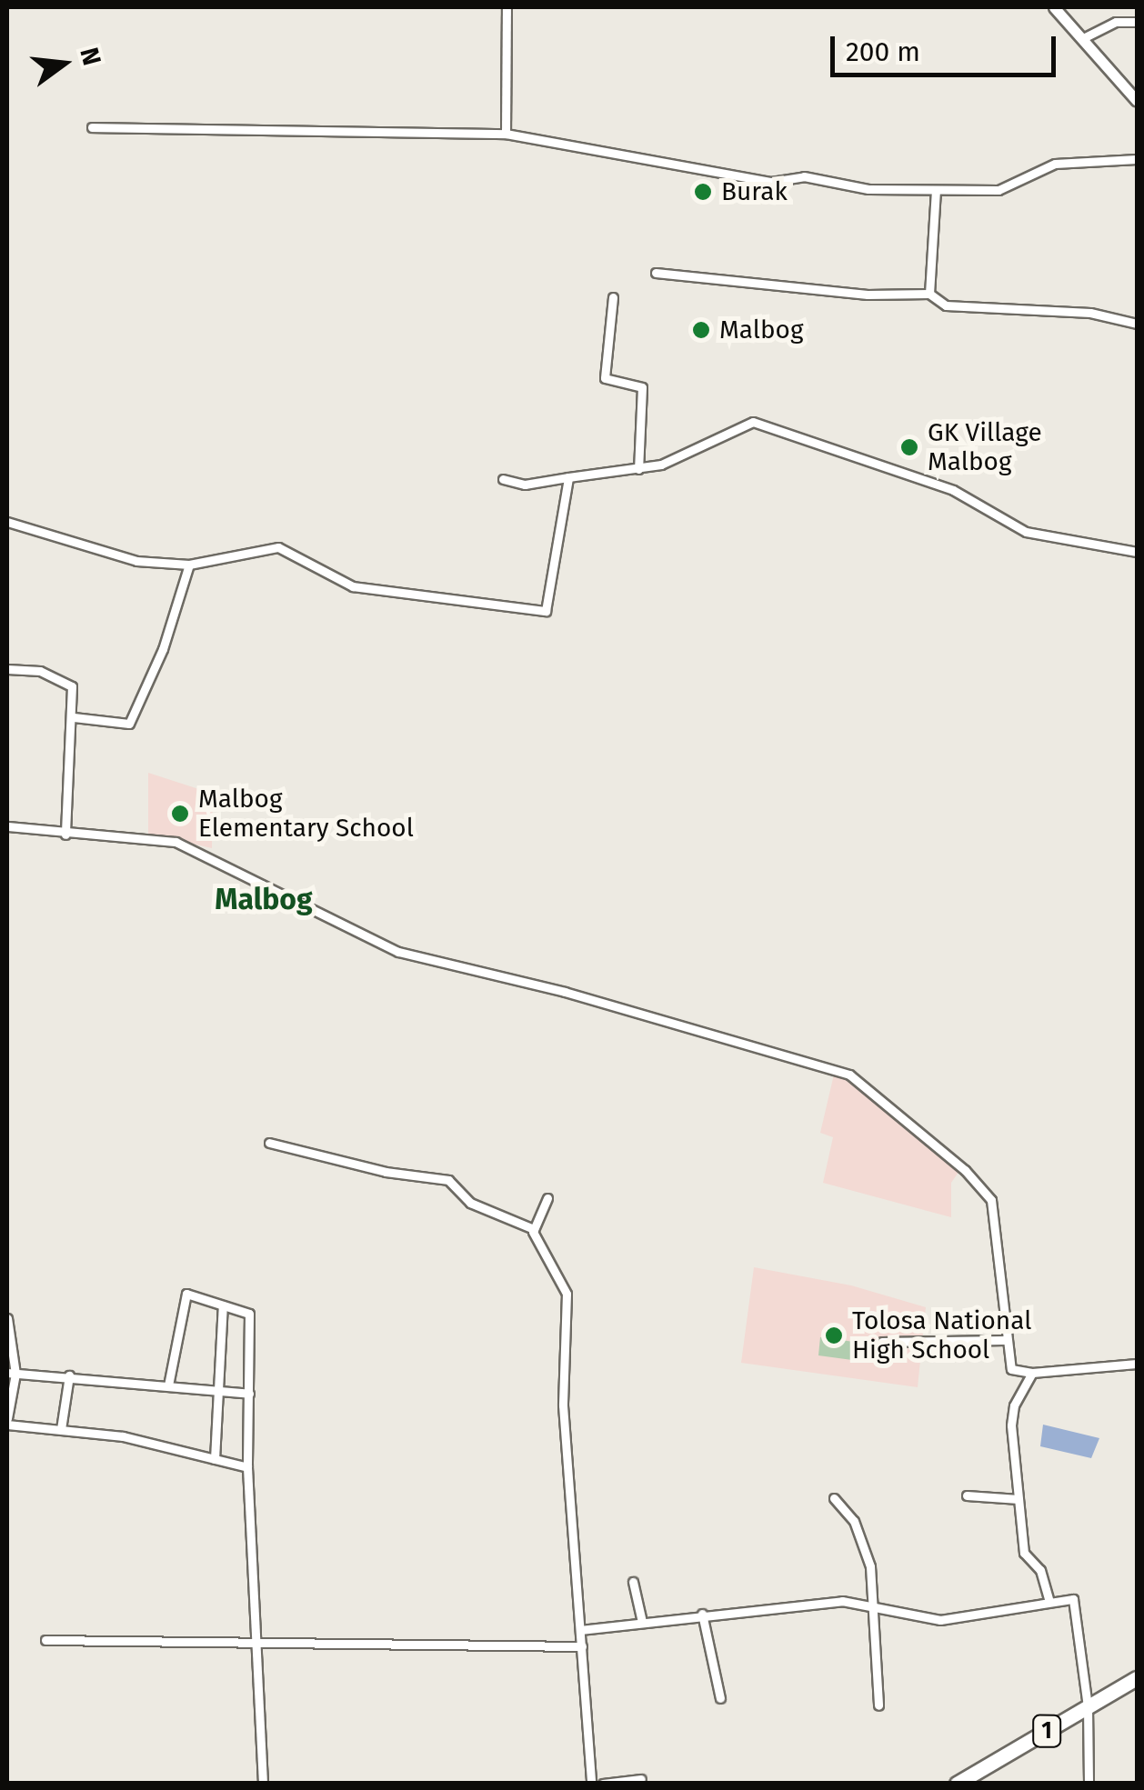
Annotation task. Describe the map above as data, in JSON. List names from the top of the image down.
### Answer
{
  "streets": {
    "highway": ["1"]
  },
  "districts": ["Malbog"],
  "places": [
    "Burak",
    "Malbog",
    "GK Village Malbog",
    "Malbog Elementary School",
    "Tolosa National High School"
  ],
  "scale_bar": "200 m",
  "north": "right"
}
